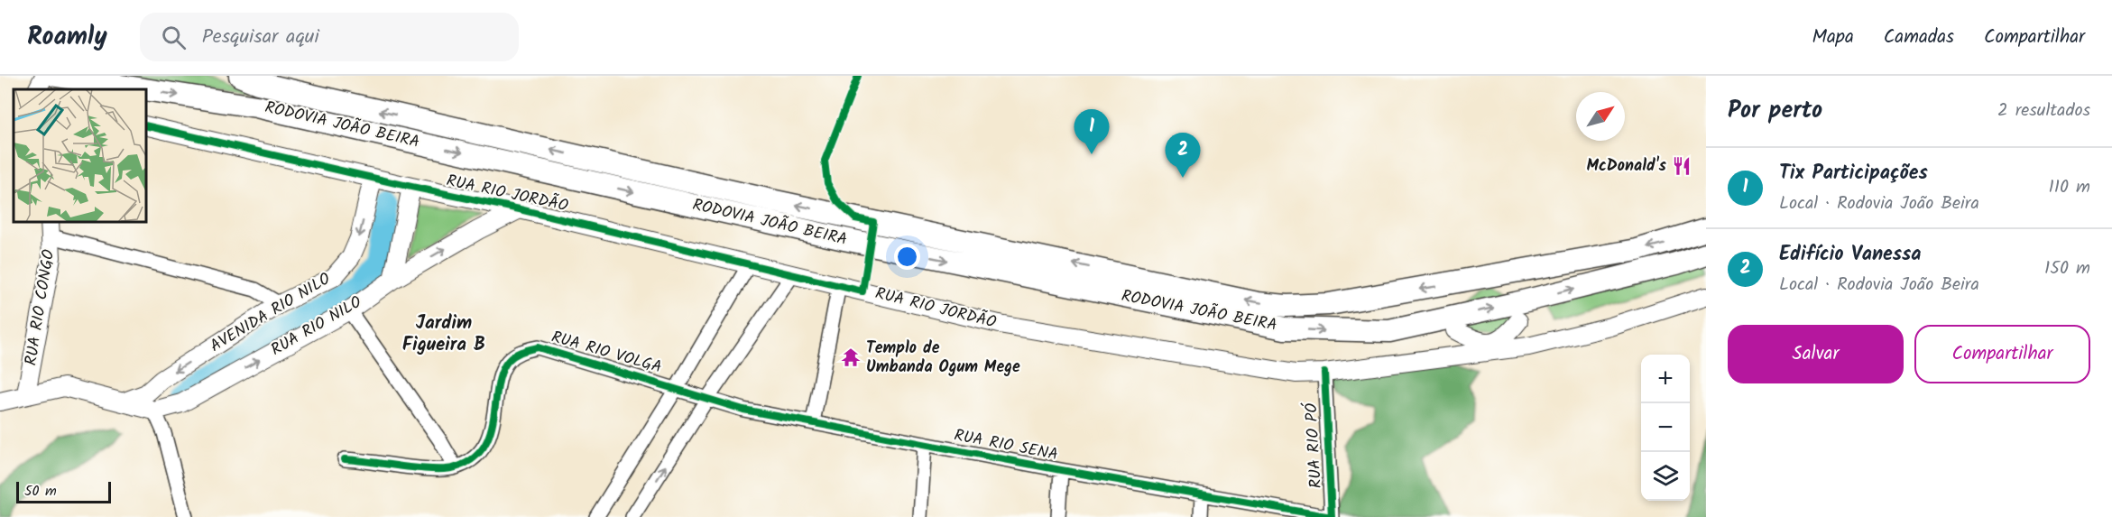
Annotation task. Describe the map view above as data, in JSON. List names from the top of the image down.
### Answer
{
  "streets": {
    "main road": ["RODOVIA JOÃO BEIRA"],
    "street": [
      "RUA RIO JORDÃO",
      "RUA RIO CONGO",
      "AVENIDA RIO NILO",
      "RUA RIO NILO",
      "RUA RIO VOLGA",
      "RUA RIO SENA",
      "RUA RIO PÓ"
    ]
  },
  "crossings": [
    ["RUA RIO JORDÃO", "AVENIDA RIO NILO"],
    ["RUA RIO JORDÃO", "RUA RIO NILO"],
    ["RUA RIO JORDÃO", "RUA RIO PÓ"],
    ["RUA RIO VOLGA", "RUA RIO SENA"],
    ["RUA RIO SENA", "RUA RIO PÓ"]
  ],
  "one_way": ["AVENIDA RIO NILO", "RUA RIO NILO"],
  "districts": ["Jardim Figueira B"],
  "places": {
    "restaurant": ["McDonald's"],
    "temple": ["Templo de Umbanda Ogum Mege"]
  },
  "scale_bar": "50 m",
  "north": "top right",
  "page": {
    "header": "Roamly",
    "search": "Pesquisar aqui",
    "nav": ["Mapa", "Camadas", "Compartilhar"],
    "heading": ["Por perto", "2 resultados"],
    "pins": ["1", "2"],
    "list": [
      {
        "mark": "1",
        "name": "Tix Participações",
        "note": "Local · Rodovia João Beira",
        "value": "110 m"
      },
      {
        "mark": "2",
        "name": "Edifício Vanessa",
        "note": "Local · Rodovia João Beira",
        "value": "150 m"
      }
    ],
    "buttons": ["Salvar", "Compartilhar"],
    "map_buttons": ["+", "−"],
    "scale": "50 m"
  }
}
